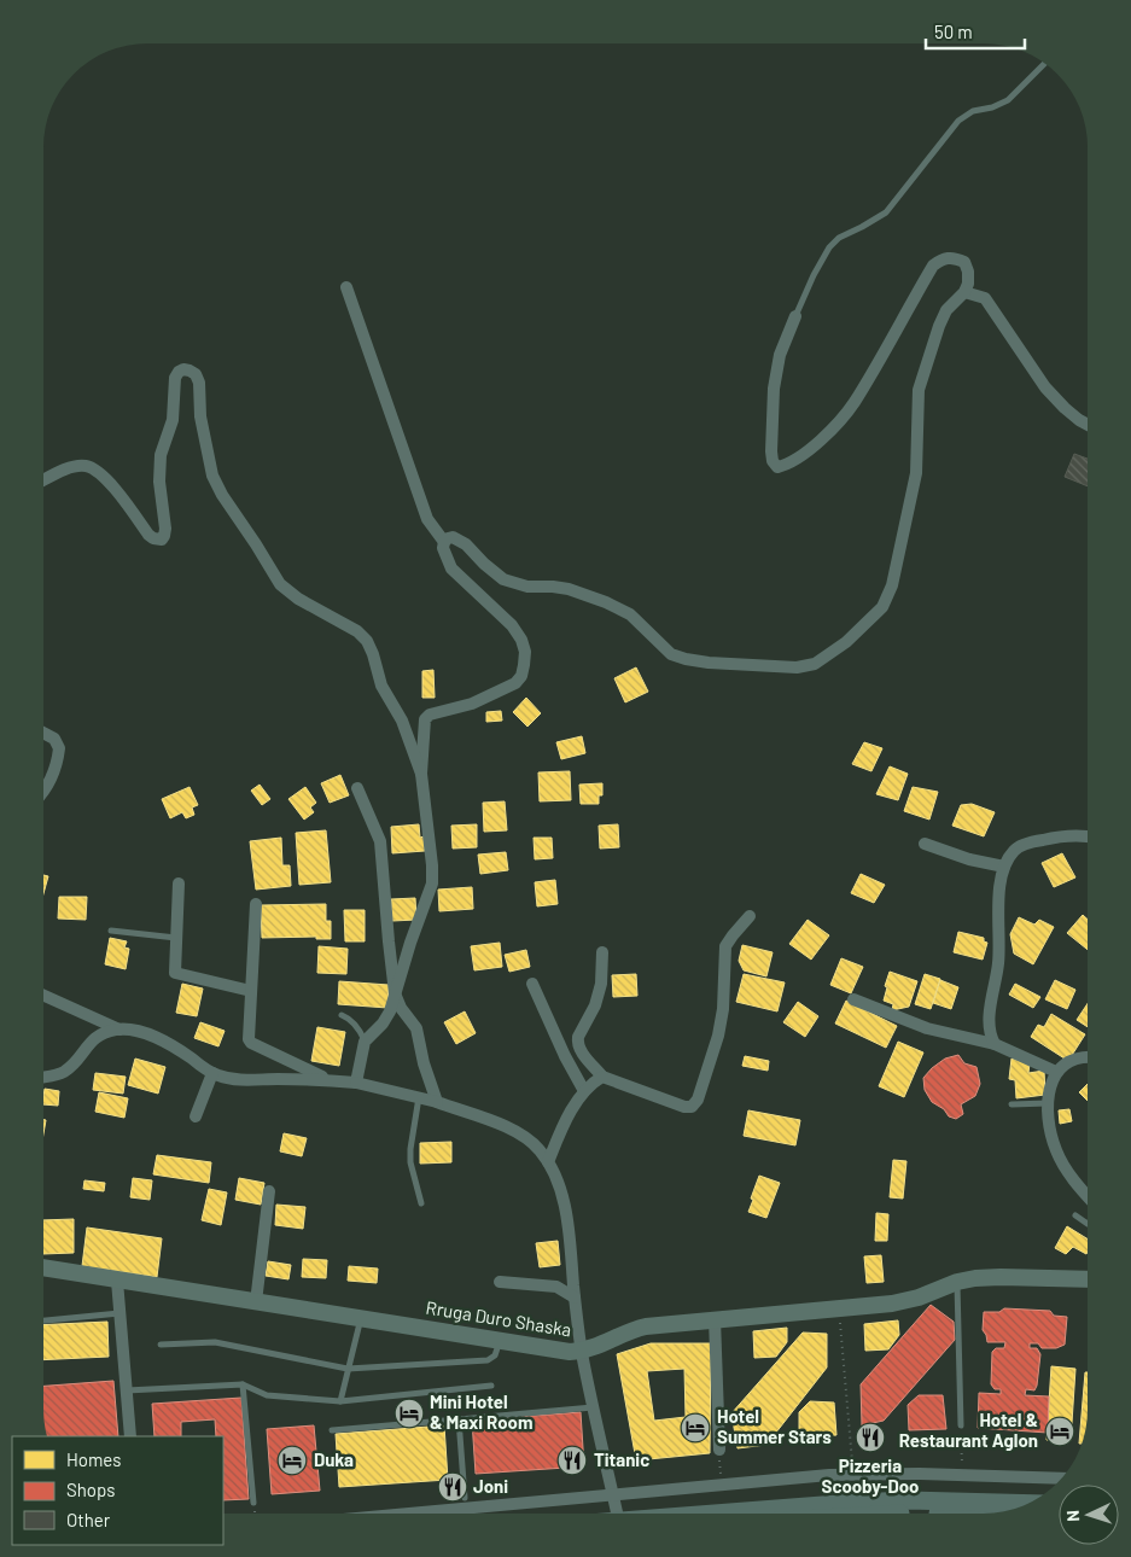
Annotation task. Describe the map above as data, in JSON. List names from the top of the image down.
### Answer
{
  "streets": {
    "main road": ["Rruga Duro Shaska"]
  },
  "places": {
    "hotel": [
      "Mini Hotel & Maxi Room",
      "Hotel Summer Stars",
      "Hotel & Restaurant Aglon",
      "Duka"
    ],
    "restaurant": ["Pizzeria Scooby-Doo", "Titanic", "Joni"]
  },
  "legend": ["Homes", "Shops", "Other"],
  "scale_bar": "50 m",
  "north": "left"
}
